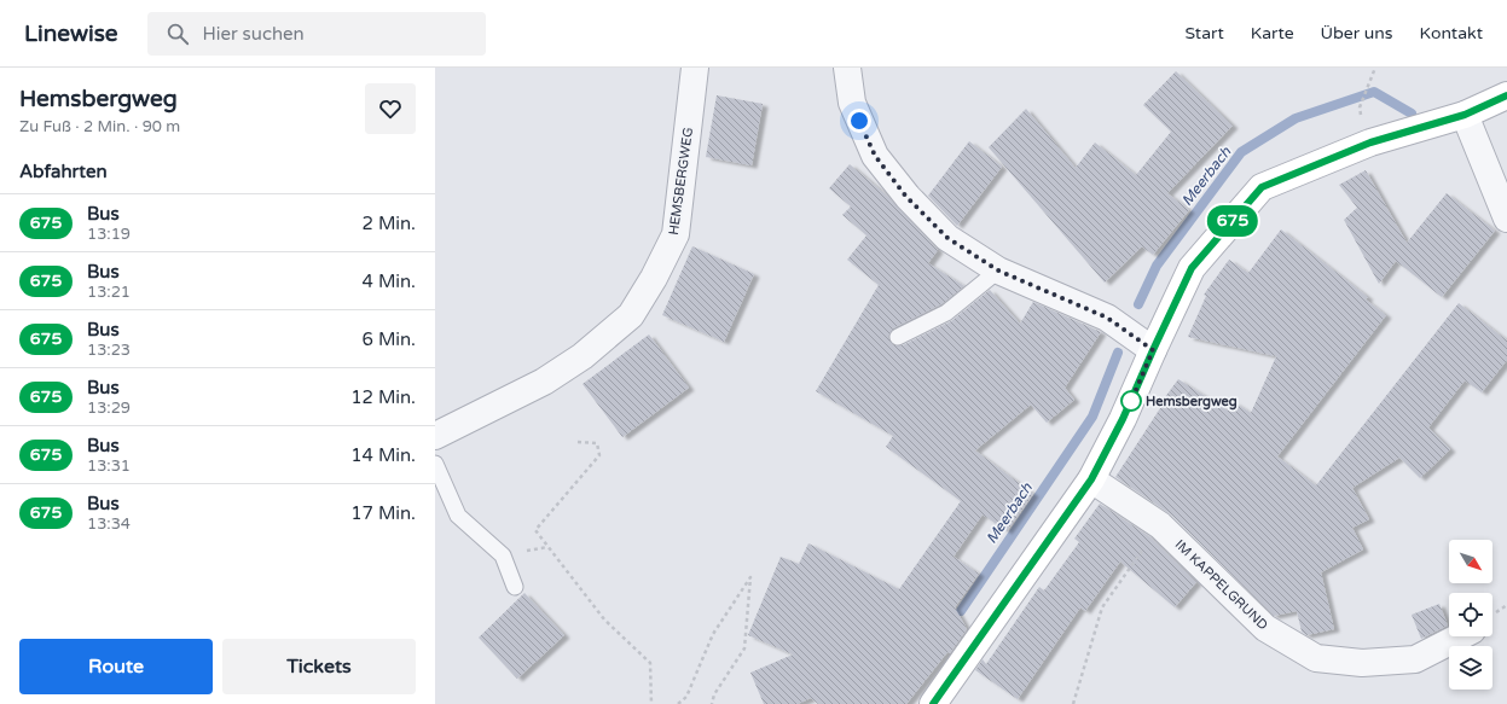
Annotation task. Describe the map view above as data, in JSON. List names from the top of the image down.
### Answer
{
  "streets": {
    "street": ["HEMSBERGWEG", "IM KAPPELGRUND"]
  },
  "water": ["Meerbach"],
  "places": ["Hemsbergweg"],
  "lines": ["bus line 675"],
  "north": "bottom right",
  "page": {
    "header": "Linewise",
    "search": "Hier suchen",
    "nav": [
      "Start",
      "Karte",
      "Über uns",
      "Kontakt"
    ],
    "heading": [
      ["Hemsbergweg", "Zu Fuß · 2 Min. · 90 m"],
      "Abfahrten"
    ],
    "on_map": "675",
    "list": [
      {
        "mark": "675",
        "name": "Bus",
        "note": "13:19",
        "value": "2 Min."
      },
      {
        "mark": "675",
        "name": "Bus",
        "note": "13:21",
        "value": "4 Min."
      },
      {
        "mark": "675",
        "name": "Bus",
        "note": "13:23",
        "value": "6 Min."
      },
      {
        "mark": "675",
        "name": "Bus",
        "note": "13:29",
        "value": "12 Min."
      },
      {
        "mark": "675",
        "name": "Bus",
        "note": "13:31",
        "value": "14 Min."
      },
      {
        "mark": "675",
        "name": "Bus",
        "note": "13:34",
        "value": "17 Min."
      }
    ],
    "buttons": ["Route", "Tickets"]
  }
}
